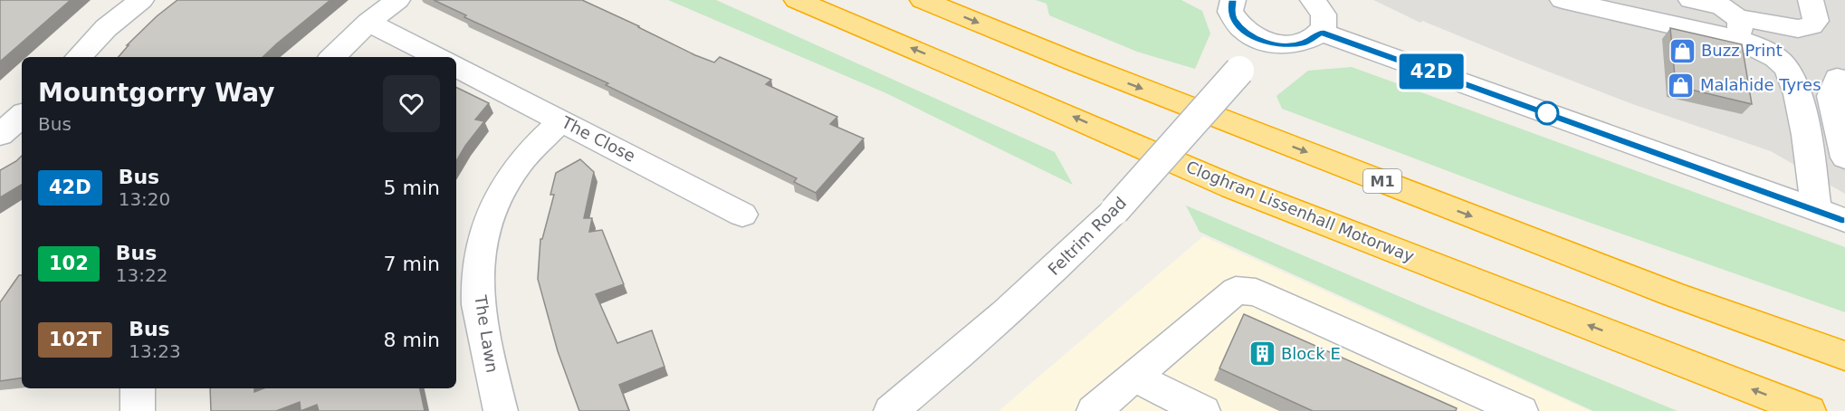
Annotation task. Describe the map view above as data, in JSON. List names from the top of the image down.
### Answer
{
  "streets": {
    "highway": ["M1", "Cloghran Lissenhall Motorway"],
    "street": ["The Close", "Feltrim Road", "The Lawn"]
  },
  "crossings": [
    ["The Close", "The Lawn"]
  ],
  "places": {
    "shop": ["Buzz Print", "Malahide Tyres"],
    "building": ["Block E"]
  },
  "lines": ["bus line 42D"],
  "page": {
    "on_map": "42D",
    "heading": ["Mountgorry Way", "Bus"],
    "list": [
      {
        "mark": "42D",
        "name": "Bus",
        "note": "13:20",
        "value": "5 min"
      },
      {
        "mark": "102",
        "name": "Bus",
        "note": "13:22",
        "value": "7 min"
      },
      {
        "mark": "102T",
        "name": "Bus",
        "note": "13:23",
        "value": "8 min"
      }
    ]
  }
}
